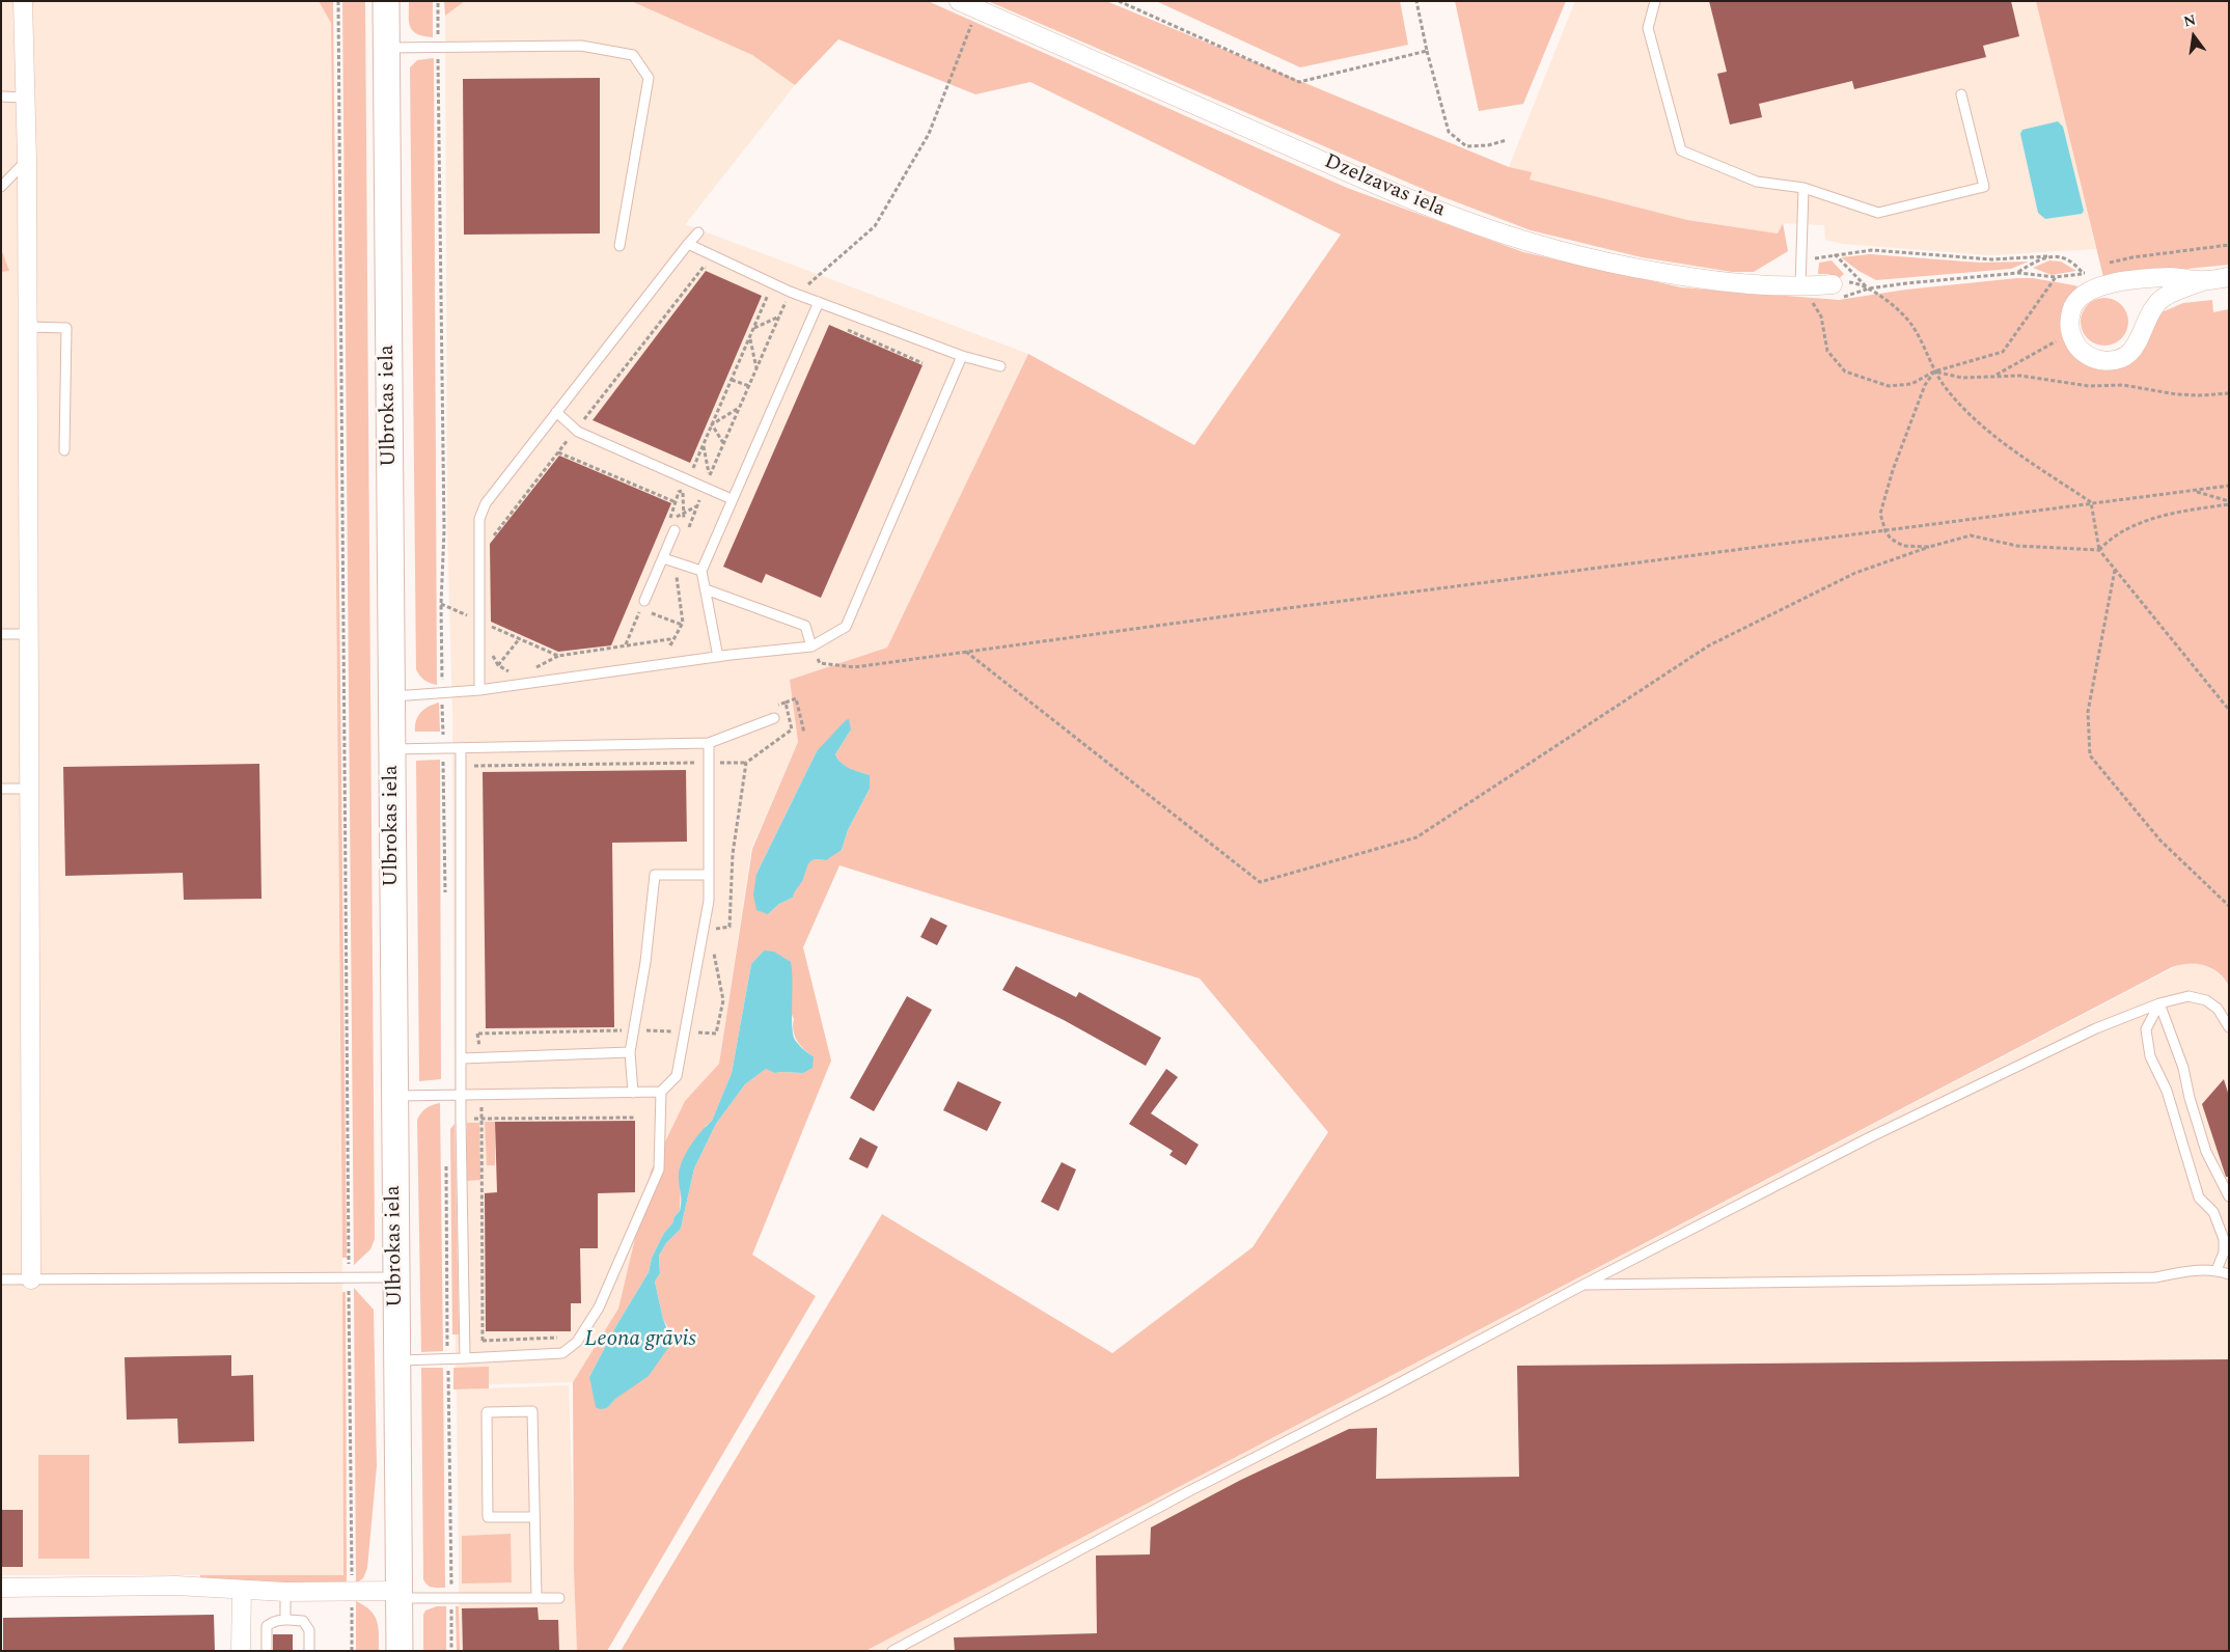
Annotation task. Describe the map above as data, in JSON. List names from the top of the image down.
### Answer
{
  "streets": {
    "main road": ["Ulbrokas iela"],
    "street": ["Dzelzavas iela"]
  },
  "water": ["Leona grāvis"],
  "north": "top"
}
